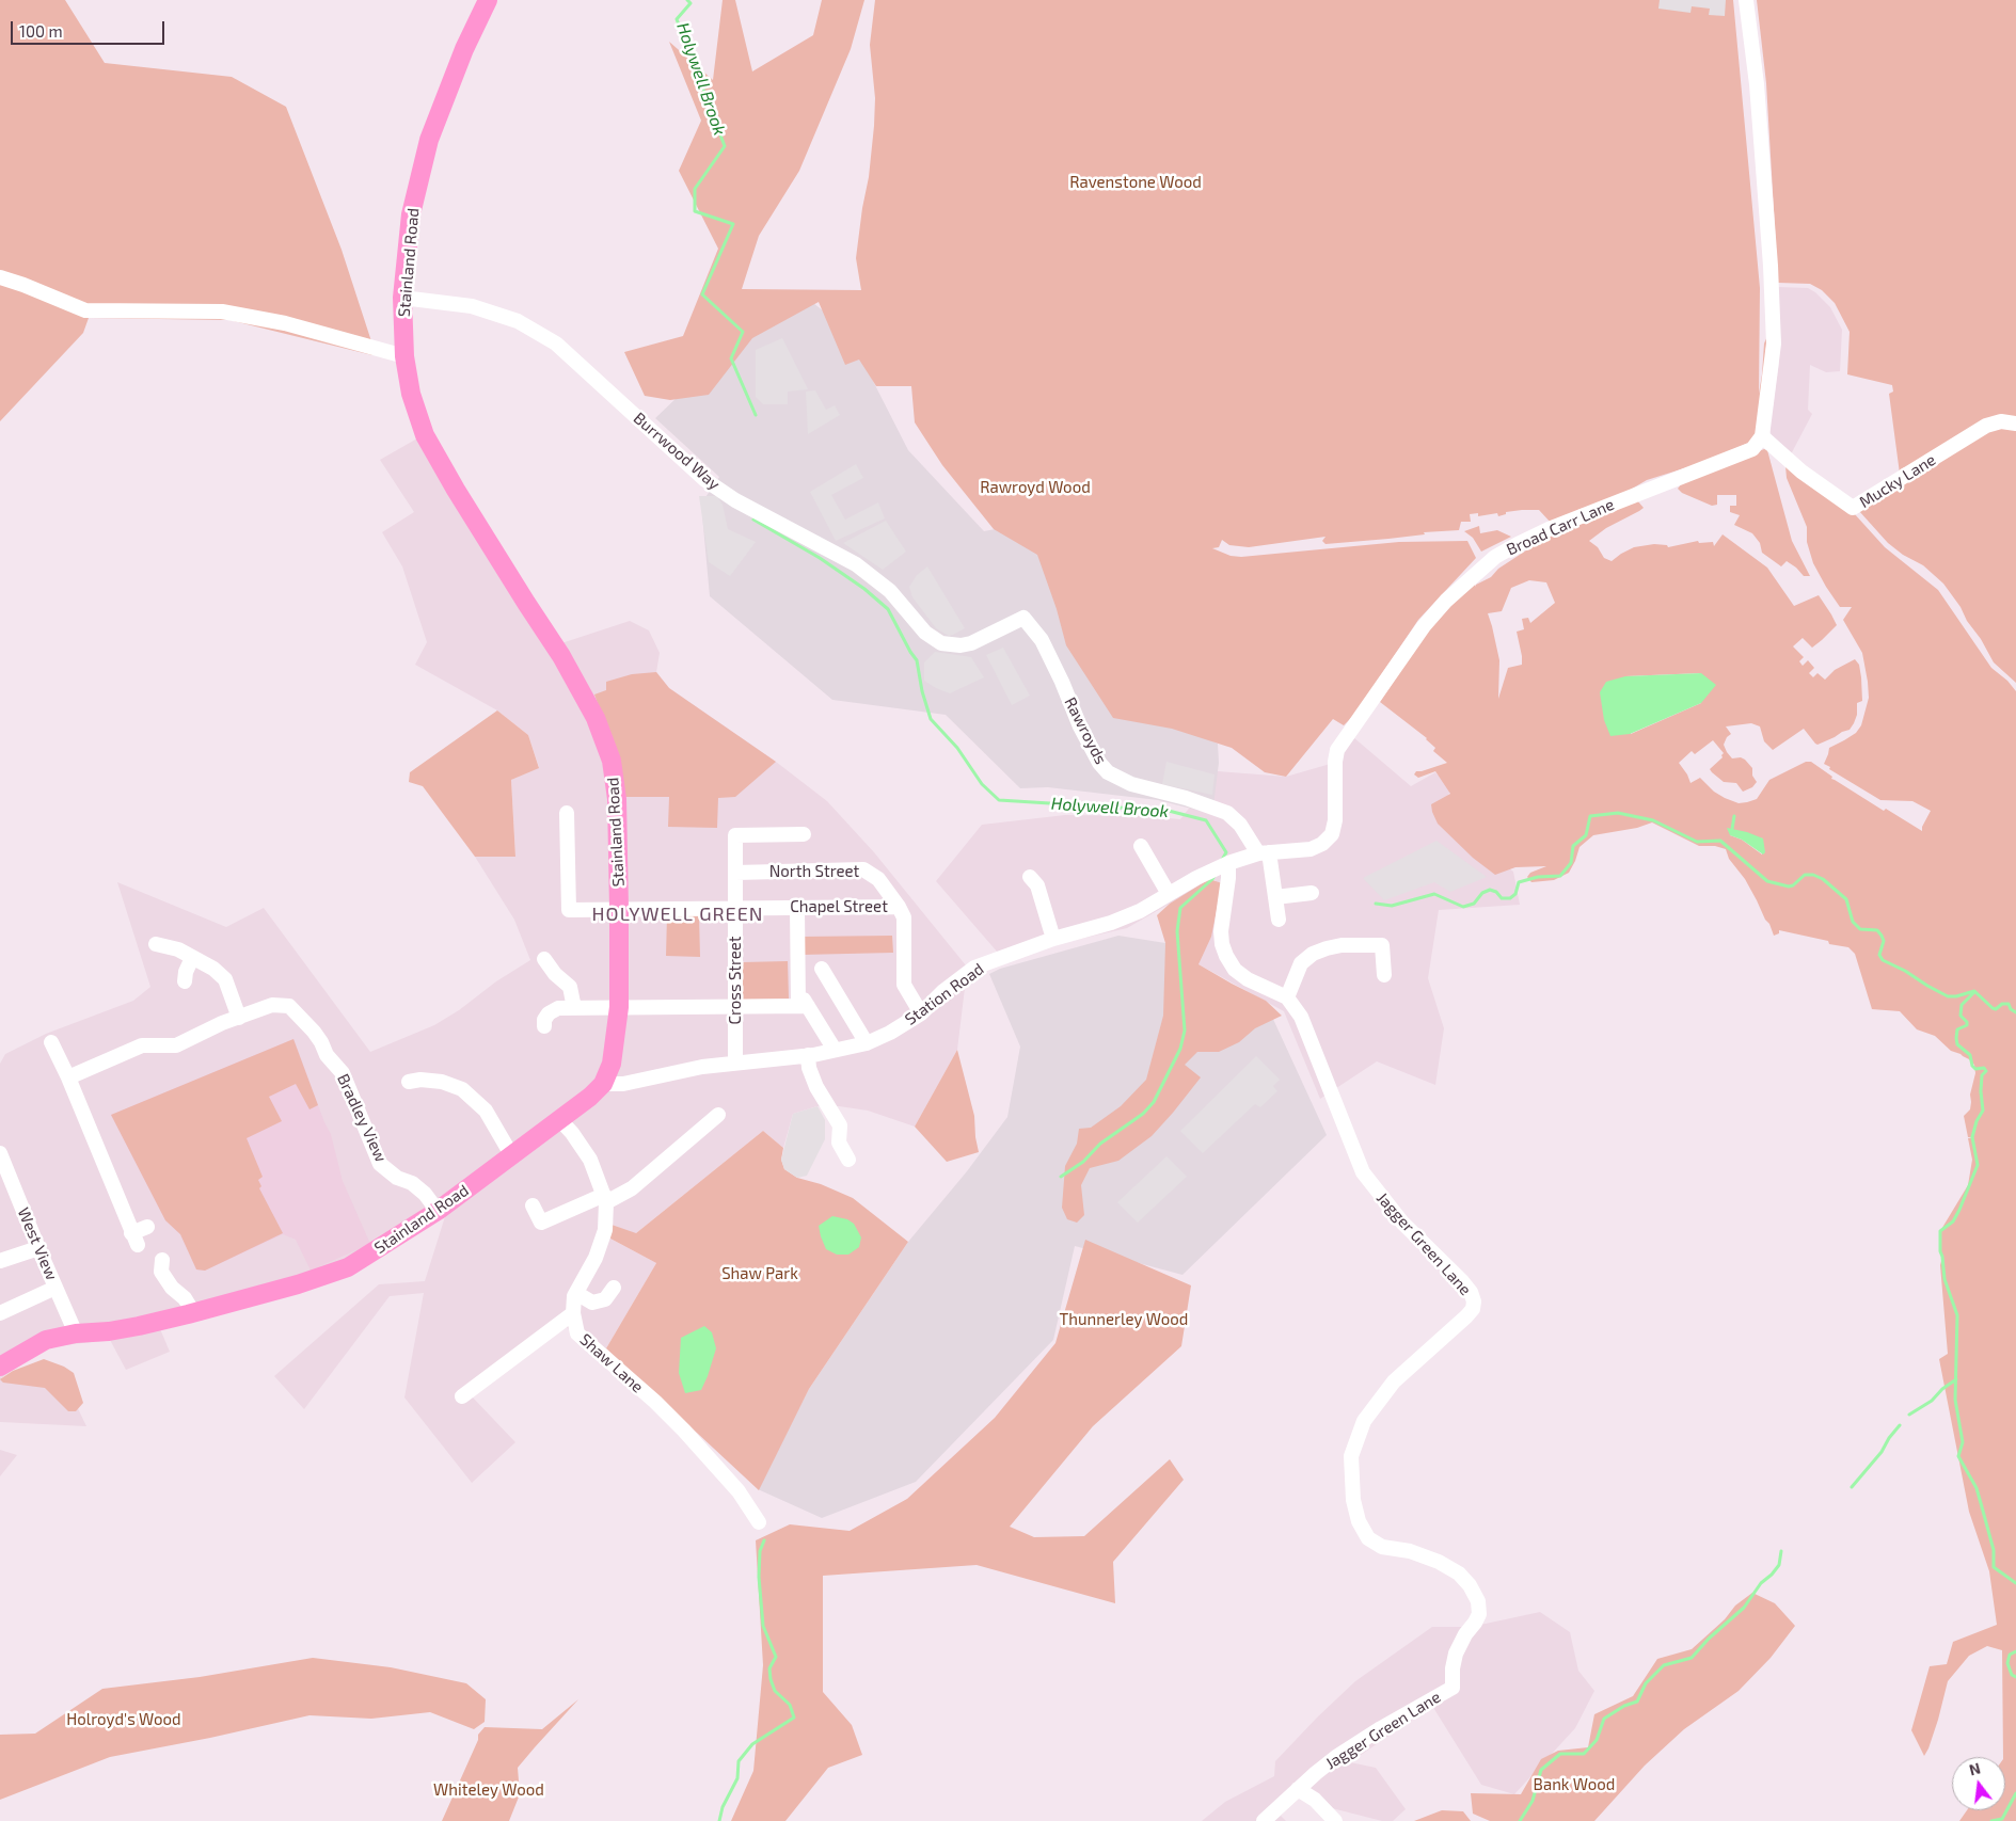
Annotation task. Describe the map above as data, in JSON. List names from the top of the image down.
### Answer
{
  "streets": {
    "main road": ["Stainland Road"],
    "street": [
      "Burrwood Way",
      "Mucky Lane",
      "Broad Carr Lane",
      "Rawroyds",
      "North Street",
      "Chapel Street",
      "Cross Street",
      "Station Road",
      "Bradley View",
      "West View",
      "Jagger Green Lane",
      "Shaw Lane"
    ]
  },
  "crossings": [
    ["Stainland Road", "Burrwood Way"],
    ["Stainland Road", "Chapel Street"],
    ["Stainland Road", "Station Road"],
    ["Stainland Road", "Bradley View"],
    ["Stainland Road", "West View"],
    ["Stainland Road", "Shaw Lane"],
    ["Burrwood Way", "Rawroyds"],
    ["Mucky Lane", "Broad Carr Lane"],
    ["Broad Carr Lane", "Rawroyds"],
    ["Broad Carr Lane", "Station Road"],
    ["North Street", "Chapel Street"],
    ["North Street", "Cross Street"],
    ["Chapel Street", "Cross Street"],
    ["Cross Street", "Station Road"]
  ],
  "districts": ["HOLYWELL GREEN"],
  "water": ["Holywell Brook"],
  "parks": [
    "Ravenstone Wood",
    "Rawroyd Wood",
    "Shaw Park",
    "Thunnerley Wood",
    "Holroyd's Wood",
    "Bank Wood",
    "Whiteley Wood"
  ],
  "scale_bar": "100 m",
  "north": "top"
}
